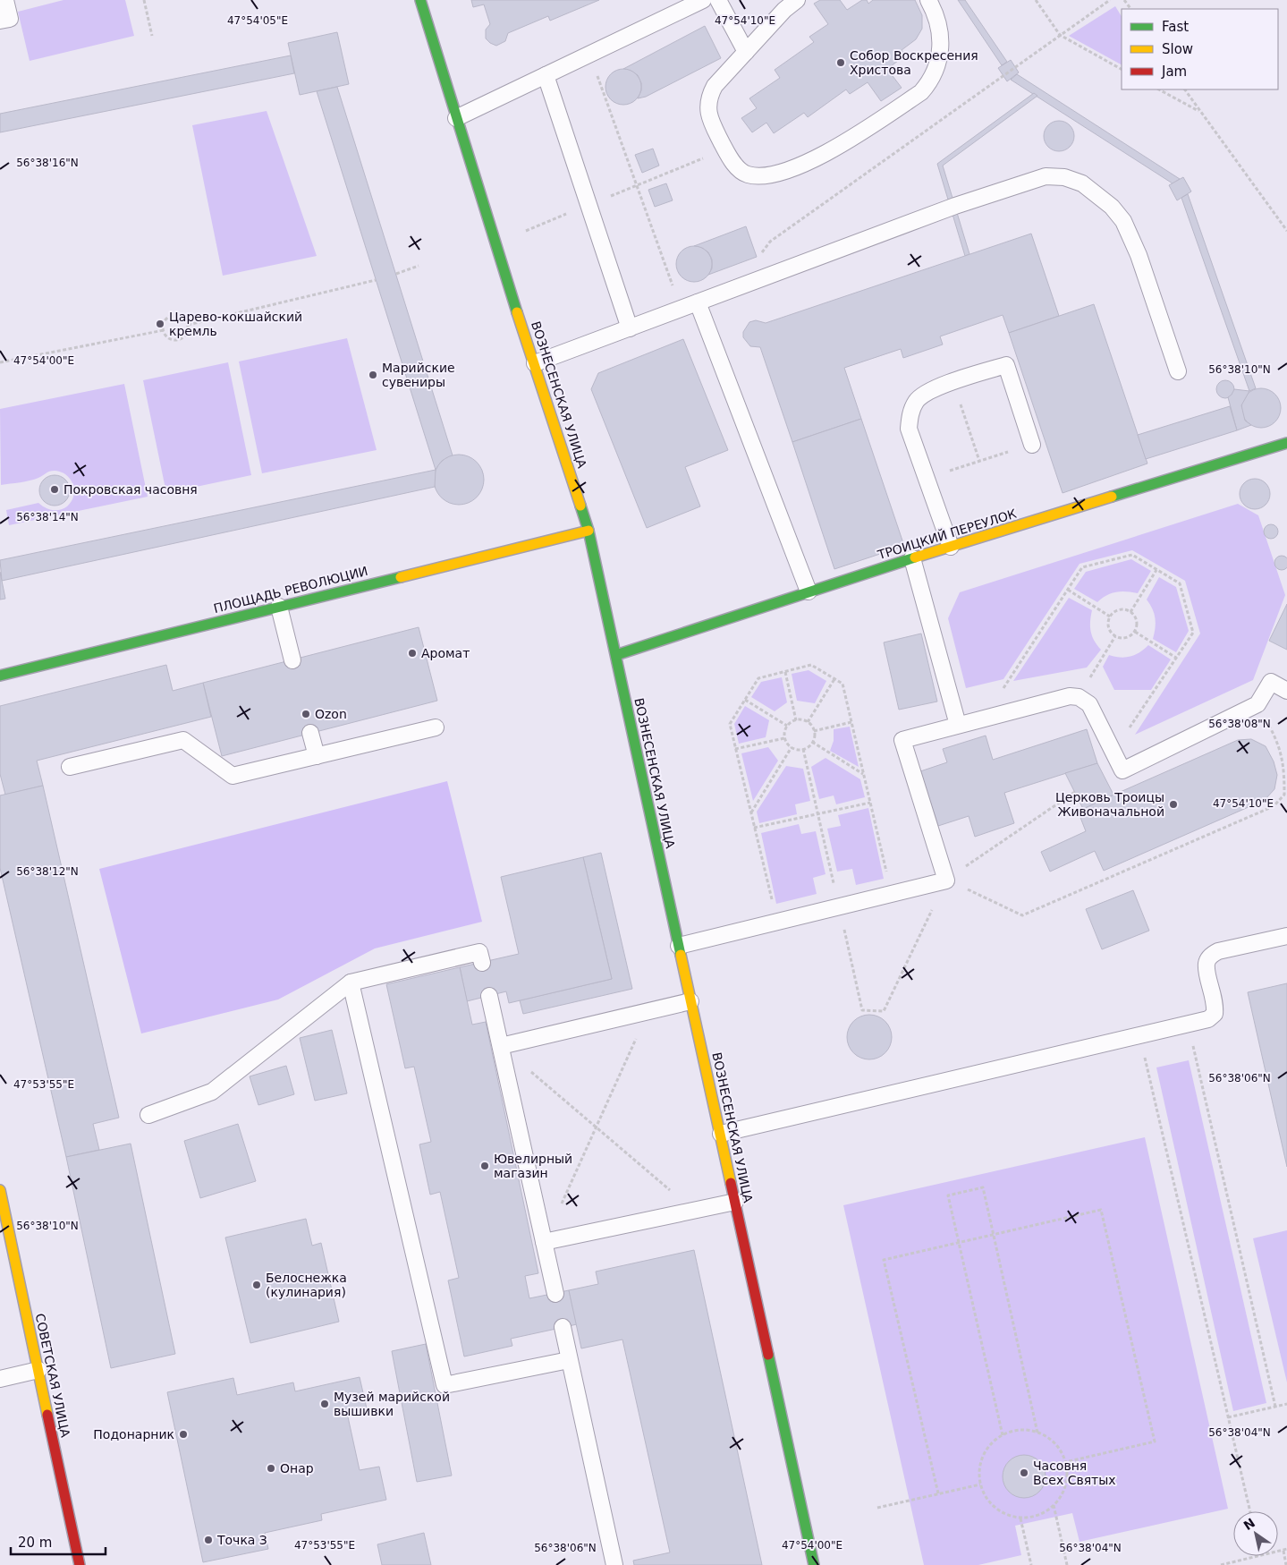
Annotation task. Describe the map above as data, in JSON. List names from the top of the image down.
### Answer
{
  "streets": {
    "street": [
      "ВОЗНЕСЕНСКАЯ УЛИЦА",
      "ТРОИЦКИЙ ПЕРЕУЛОК",
      "ПЛОЩАДЬ РЕВОЛЮЦИИ",
      "СОВЕТСКАЯ УЛИЦА"
    ]
  },
  "crossings": [
    ["ВОЗНЕСЕНСКАЯ УЛИЦА", "ТРОИЦКИЙ ПЕРЕУЛОК"],
    ["ВОЗНЕСЕНСКАЯ УЛИЦА", "ПЛОЩАДЬ РЕВОЛЮЦИИ"]
  ],
  "places": [
    "Собор Воскресения Христова",
    "Царево-кокшайский кремль",
    "Марийские сувениры",
    "Покровская часовня",
    "Аромат",
    "Ozon",
    "Церковь Троицы Живоначальной",
    "Ювелирный магазин",
    "Белоснежка (кулинария)",
    "Музей марийской вышивки",
    "Подонарник",
    "Онар",
    "Часовня Всех Святых",
    "Точка З"
  ],
  "legend": ["Fast", "Slow", "Jam"],
  "scale_bar": "20 m",
  "north": "top left",
  "coordinates": [
    "47°54'05\"E",
    "47°54'10\"E",
    "56°38'16\"N",
    "47°54'00\"E",
    "56°38'10\"N",
    "56°38'14\"N",
    "56°38'08\"N",
    "56°38'12\"N",
    "56°38'06\"N",
    "47°53'55\"E",
    "56°38'04\"N"
  ]
}
